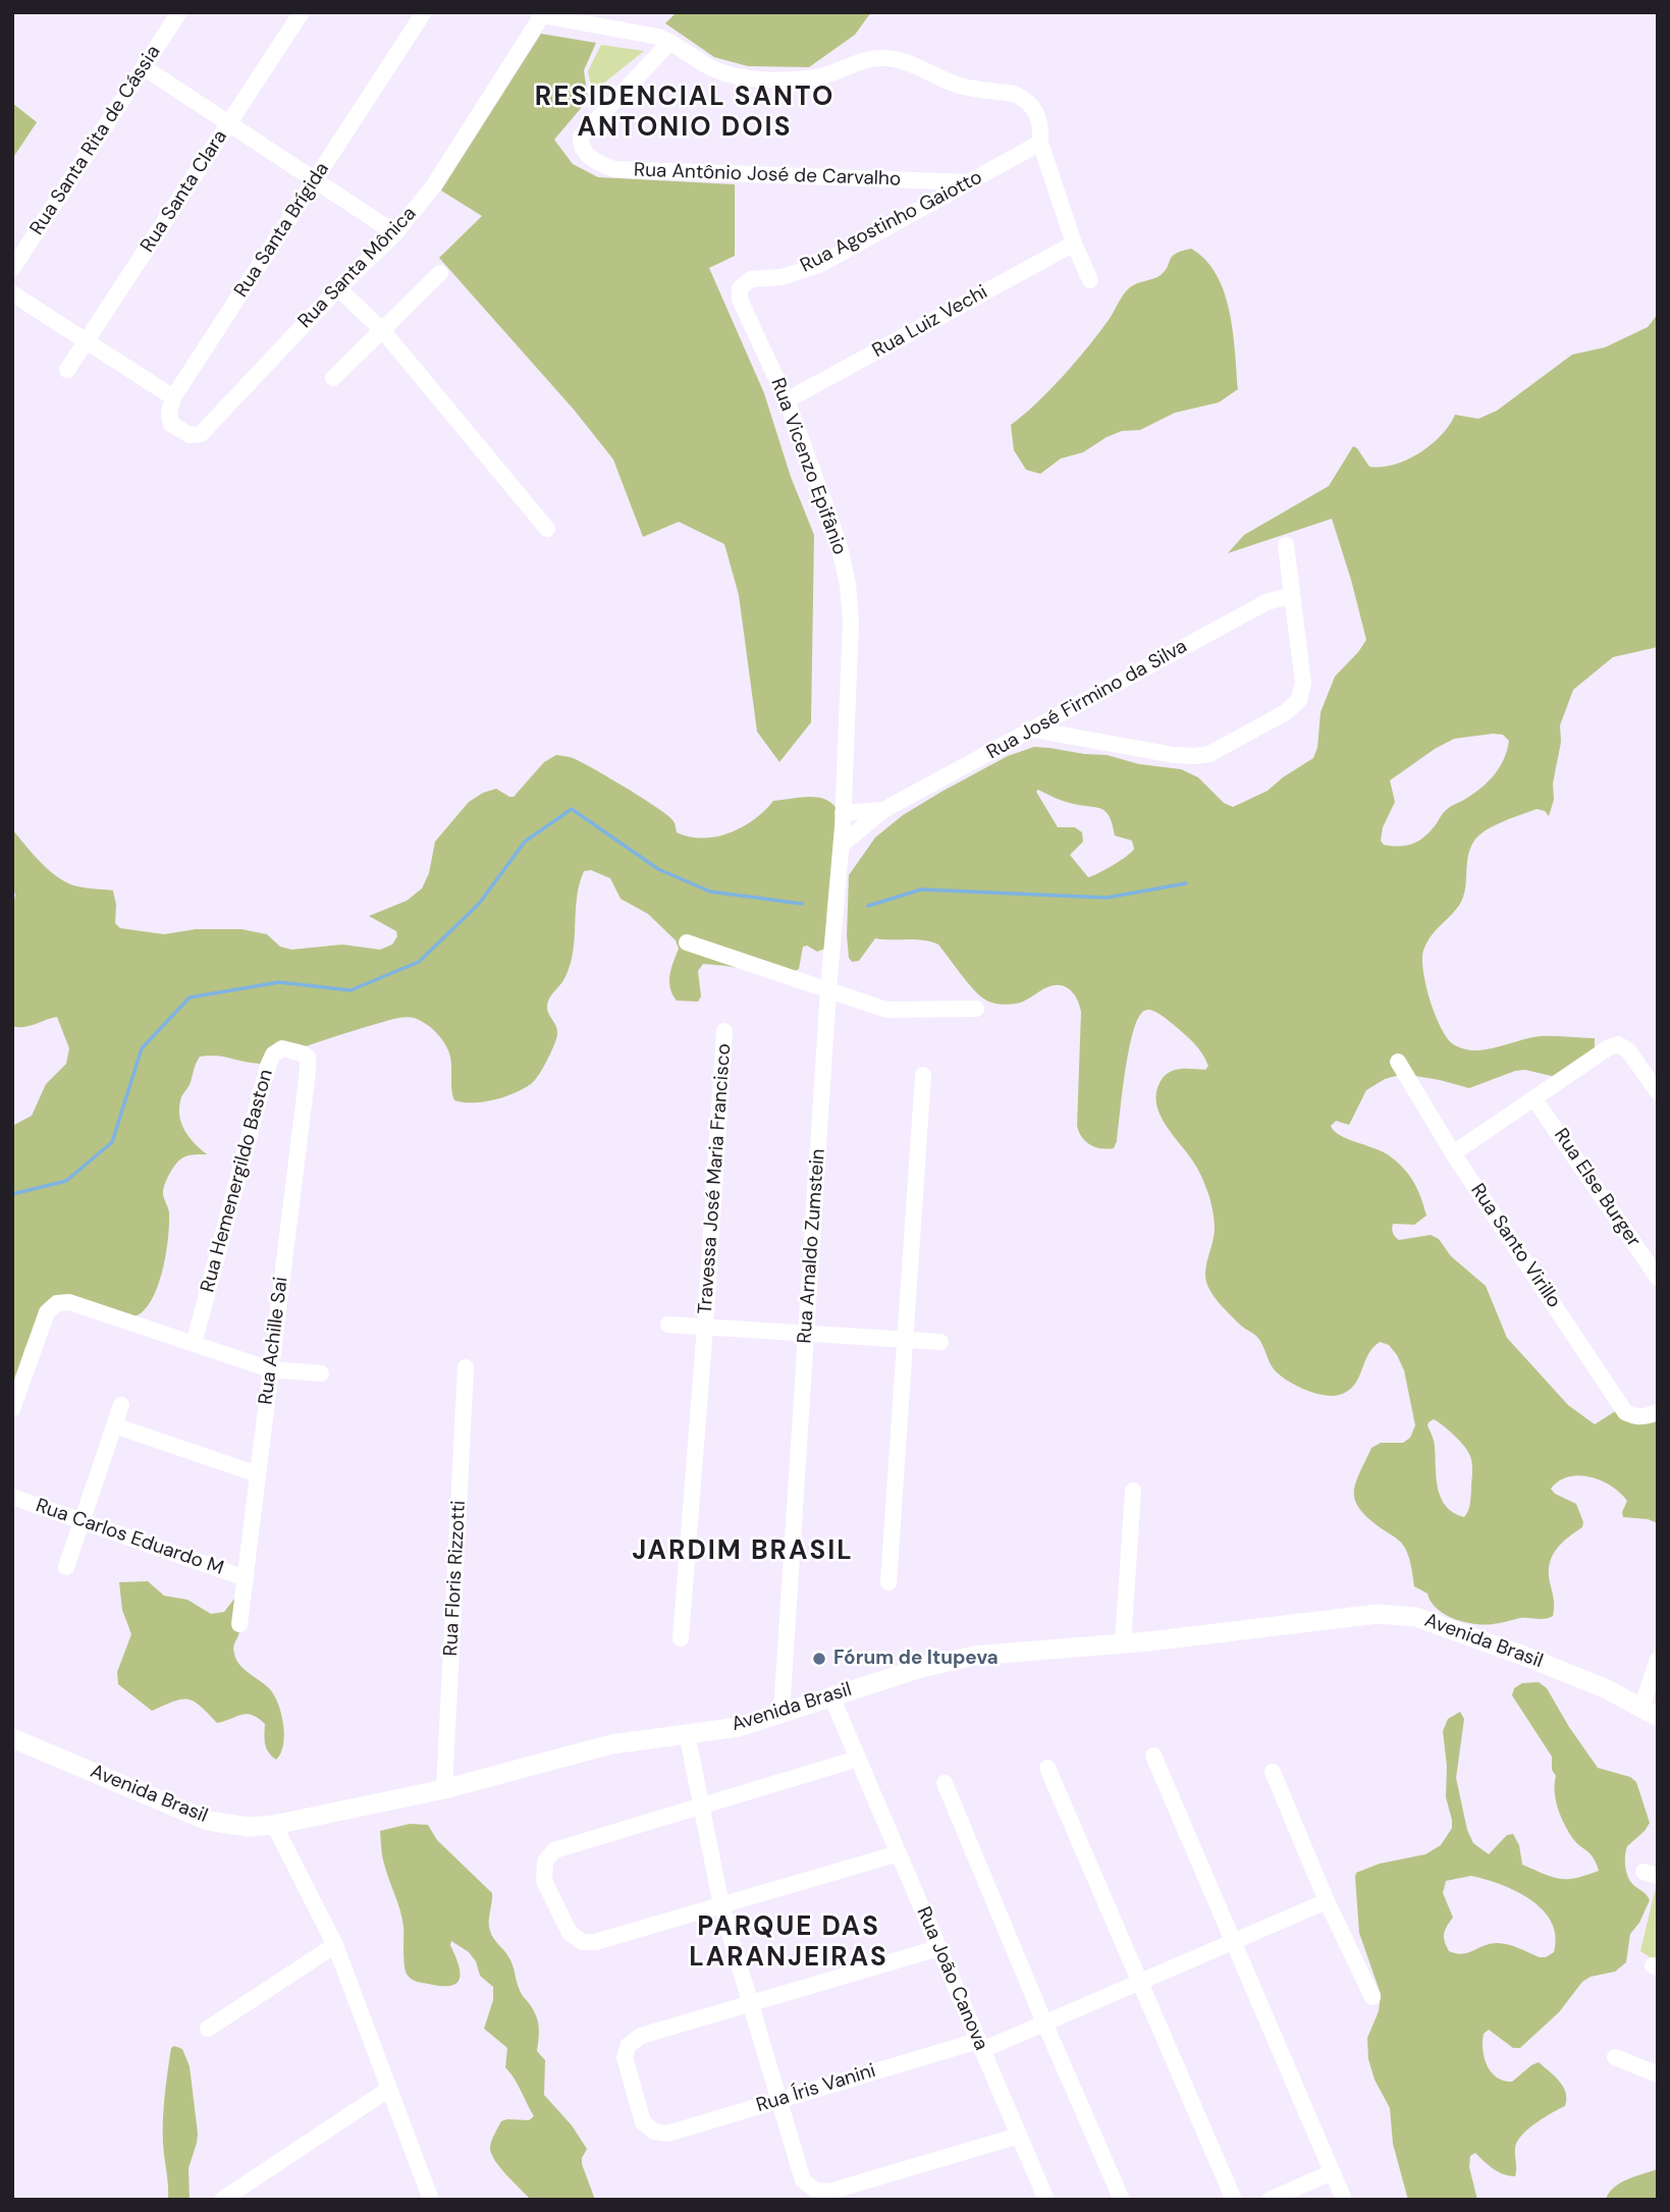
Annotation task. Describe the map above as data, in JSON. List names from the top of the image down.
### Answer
{
  "streets": {
    "main road": ["Avenida Brasil"],
    "street": [
      "Rua Santa Rita de Cássia",
      "Rua Antônio José de Carvalho",
      "Rua Santa Clara",
      "Rua Agostinho Gaiotto",
      "Rua Santa Brígida",
      "Rua Santa Mônica",
      "Rua Luiz Vechi",
      "Rua Vicenzo Epifânio",
      "Rua José Firmino da Silva",
      "Travessa José Maria Francisco",
      "Rua Hemenergildo Baston",
      "Rua Else Burger",
      "Rua Arnaldo Zumstein",
      "Rua Santo Virillo",
      "Rua Achille Sai",
      "Rua Carlos Eduardo M",
      "Rua Floris Rizzotti",
      "Rua João Canova",
      "Rua Íris Vanini"
    ]
  },
  "crossings": [
    ["Rua Antônio José de Carvalho", "Rua Agostinho Gaiotto"],
    ["Rua Agostinho Gaiotto", "Rua Vicenzo Epifânio"],
    ["Rua Santa Brígida", "Rua Santa Mônica"],
    ["Rua Luiz Vechi", "Rua Vicenzo Epifânio"],
    ["Rua Vicenzo Epifânio", "Rua Arnaldo Zumstein"],
    ["Rua José Firmino da Silva", "Rua Arnaldo Zumstein"],
    ["Rua Hemenergildo Baston", "Rua Achille Sai"],
    ["Rua Arnaldo Zumstein", "Avenida Brasil"],
    ["Rua Achille Sai", "Rua Carlos Eduardo M"],
    ["Rua Floris Rizzotti", "Avenida Brasil"],
    ["Avenida Brasil", "Rua João Canova"],
    ["Rua João Canova", "Rua Íris Vanini"]
  ],
  "districts": ["RESIDENCIAL SANTO ANTONIO DOIS", "JARDIM BRASIL", "PARQUE DAS LARANJEIRAS"],
  "places": ["Fórum de Itupeva"]
}
